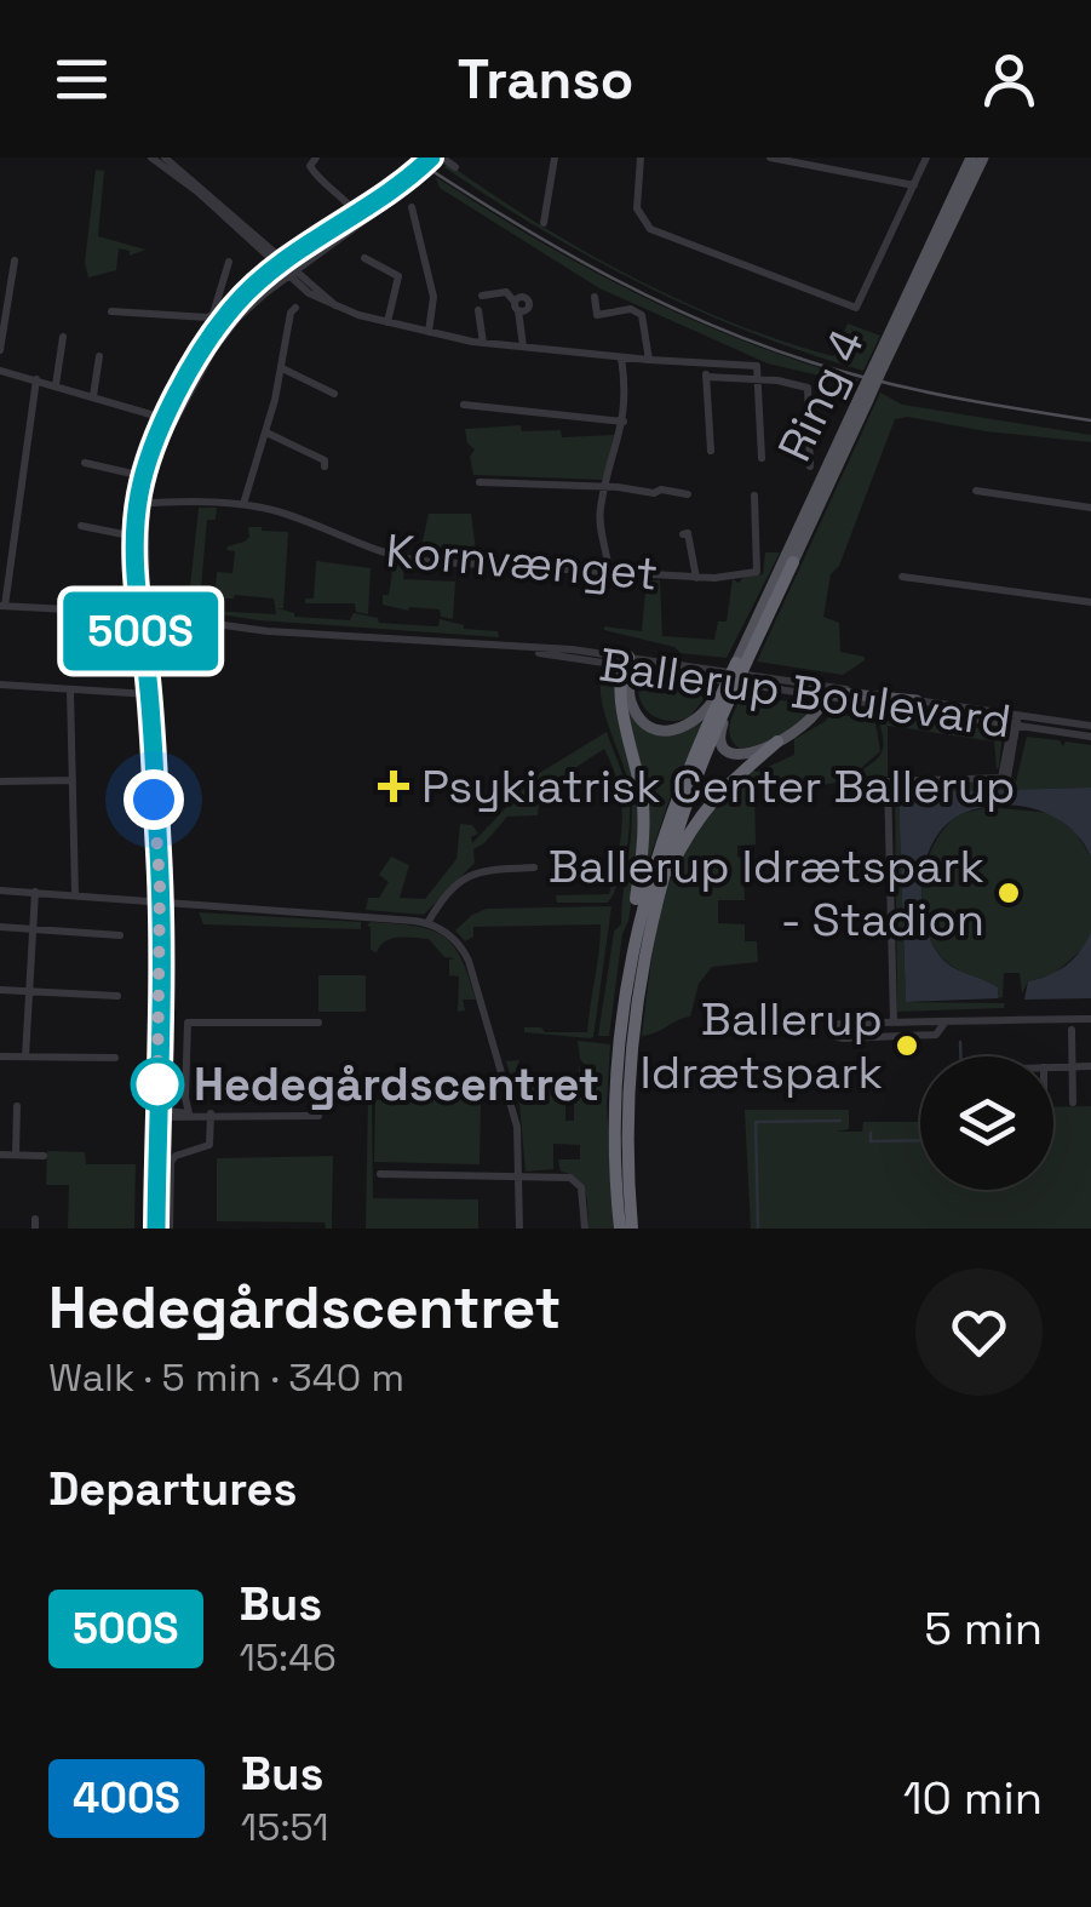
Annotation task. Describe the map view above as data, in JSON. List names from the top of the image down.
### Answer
{
  "streets": {
    "main road": ["Ring 4"],
    "street": ["Kornvænget", "Ballerup Boulevard"]
  },
  "places": {
    "health": ["Psykiatrisk Center Ballerup"],
    "other": ["Ballerup Idrætspark - Stadion", "Ballerup Idrætspark", "Hedegårdscentret"]
  },
  "lines": ["bus line 500S"],
  "page": {
    "header": "Transo",
    "on_map": "500S",
    "heading": [
      ["Hedegårdscentret", "Walk · 5 min · 340 m"],
      "Departures"
    ],
    "list": [
      {
        "mark": "500S",
        "name": "Bus",
        "note": "15:46",
        "value": "5 min"
      },
      {
        "mark": "400S",
        "name": "Bus",
        "note": "15:51",
        "value": "10 min"
      }
    ]
  }
}
